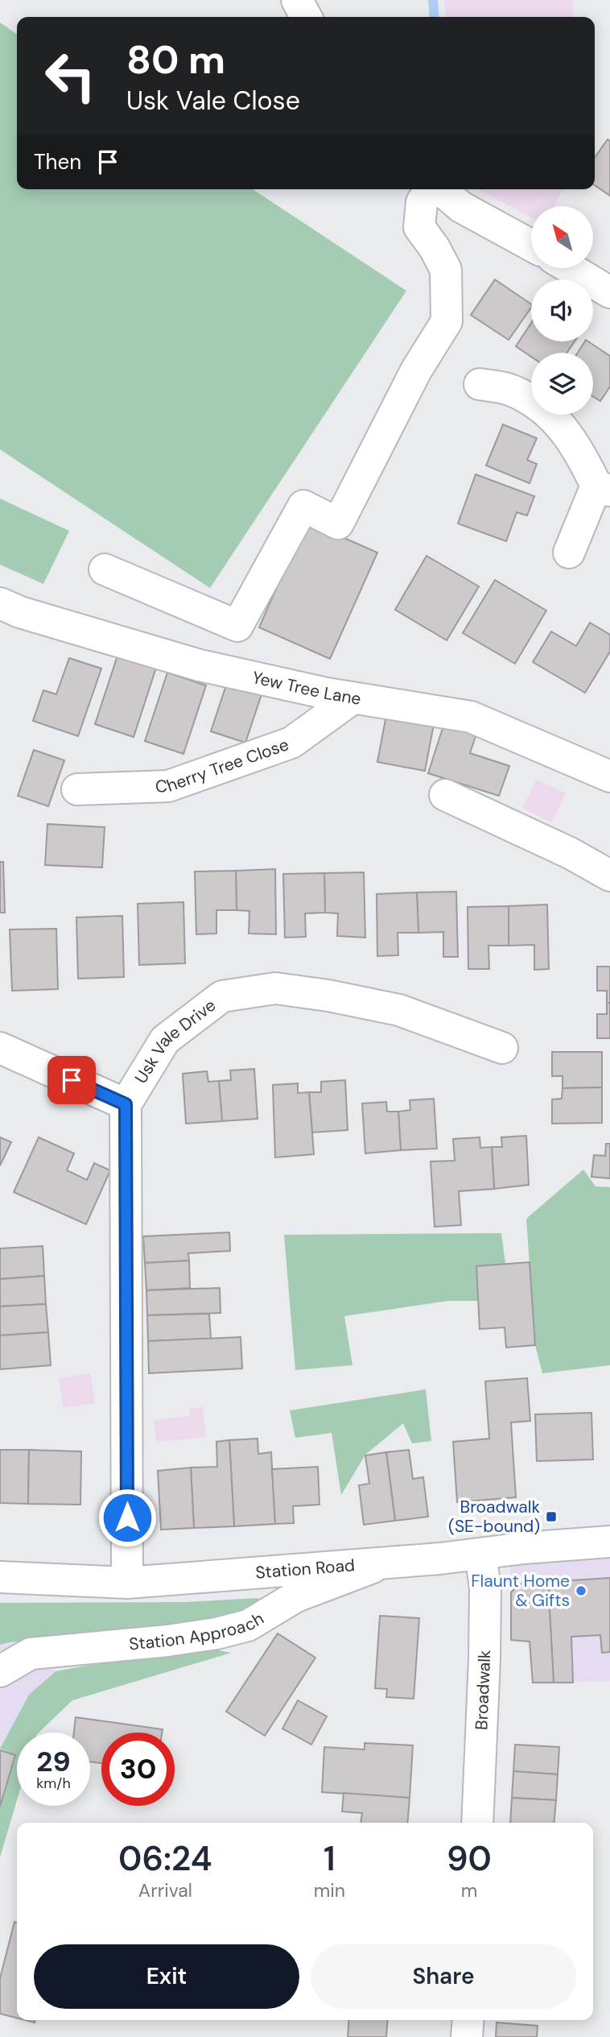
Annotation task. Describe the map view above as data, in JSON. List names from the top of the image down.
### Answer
{
  "streets": {
    "street": [
      "Yew Tree Lane",
      "Cherry Tree Close",
      "Usk Vale Drive",
      "Station Road",
      "Station Approach",
      "Broadwalk"
    ]
  },
  "crossings": [
    ["Yew Tree Lane", "Cherry Tree Close"],
    ["Usk Vale Drive", "Station Road"],
    ["Station Road", "Station Approach"],
    ["Station Road", "Broadwalk"]
  ],
  "places": {
    "transit": ["Broadwalk (SE-bound)"],
    "other": ["Flaunt Home & Gifts"]
  },
  "north": "top left",
  "page": {
    "turn": ["80 m", "Usk Vale Close"],
    "then": "Then",
    "speed": "29 km/h",
    "limit": "30",
    "eta": [
      "06:24",
      "Arrival",
      "1",
      "min",
      "90",
      "m"
    ],
    "buttons": ["Exit", "Share"]
  }
}
